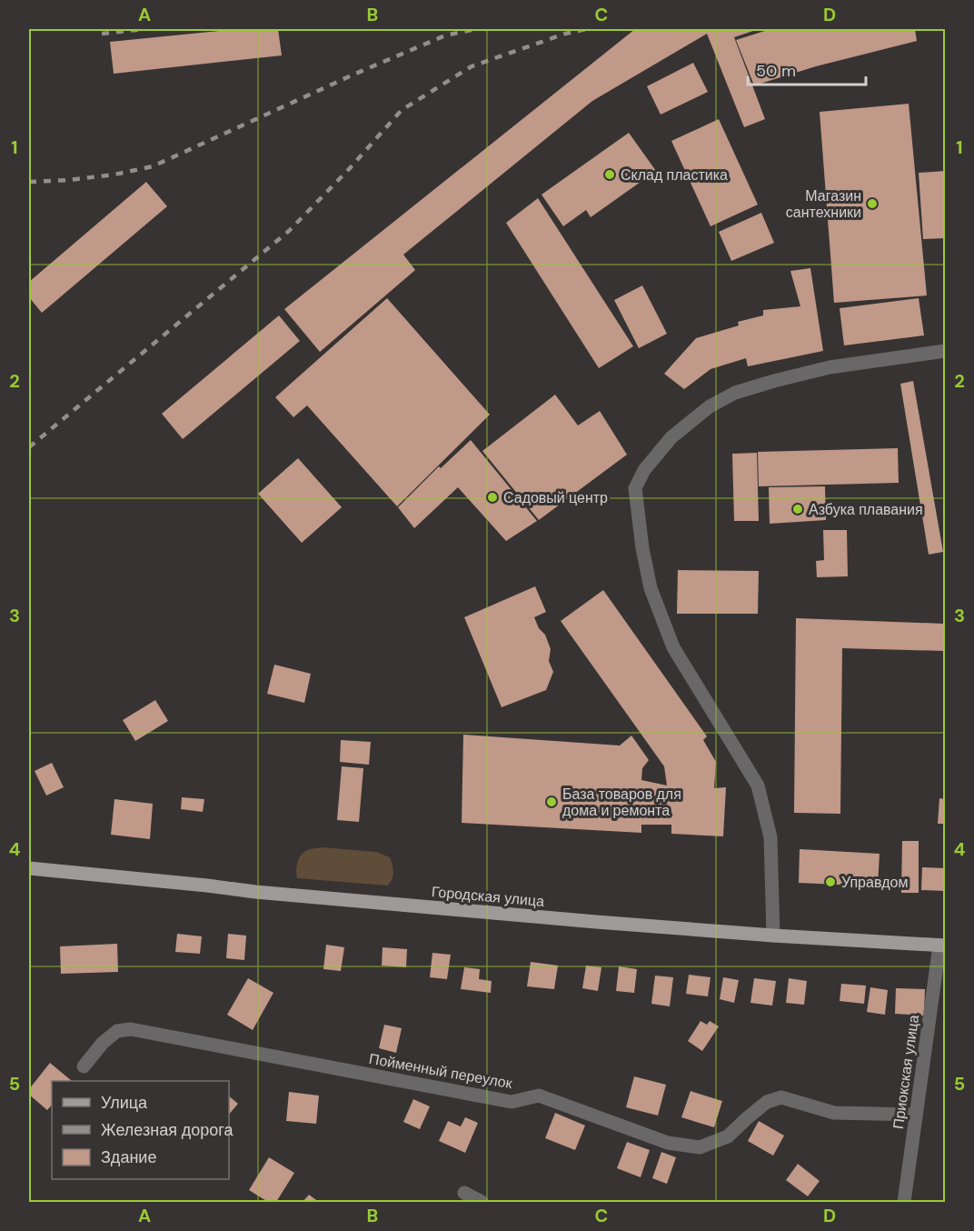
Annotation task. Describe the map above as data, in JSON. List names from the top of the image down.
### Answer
{
  "streets": {
    "main road": ["Городская улица"],
    "street": ["Пойменный переулок", "Приокская улица"]
  },
  "crossings": [
    ["Городская улица", "Приокская улица"],
    ["Пойменный переулок", "Приокская улица"]
  ],
  "places": [
    "Склад пластика",
    "Магазин сантехники",
    "Садовый центр",
    "Азбука плавания",
    "База товаров для дома и ремонта",
    "Управдом"
  ],
  "legend": ["Улица", "Железная дорога", "Здание"],
  "scale_bar": "50 m",
  "grid": {
    "columns": [
      "A",
      "B",
      "C",
      "D"
    ],
    "rows": [
      "1",
      "2",
      "3",
      "4",
      "5"
    ]
  }
}
